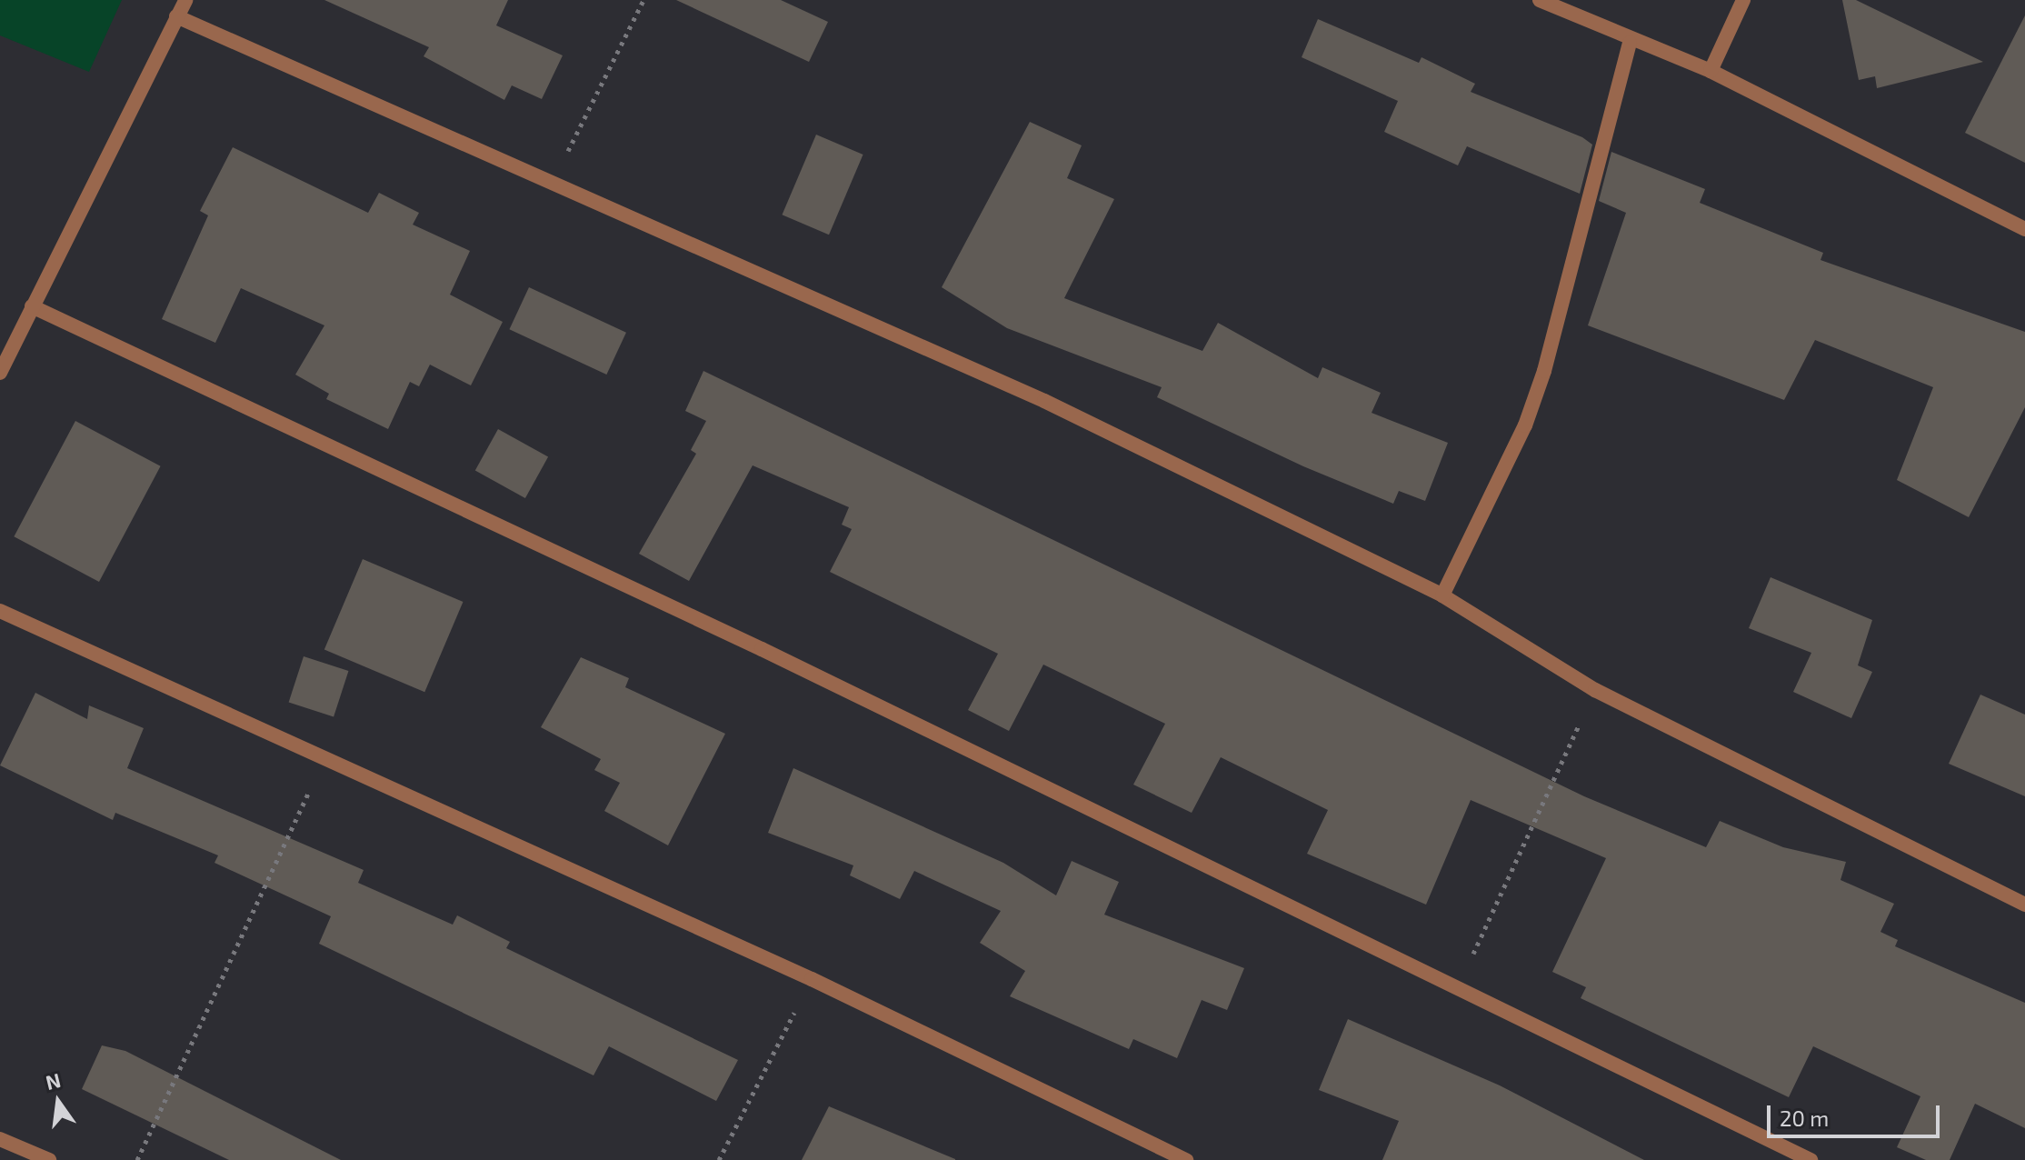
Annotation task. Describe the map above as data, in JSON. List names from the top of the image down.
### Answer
{
  "scale_bar": "20 m",
  "north": "top"
}
